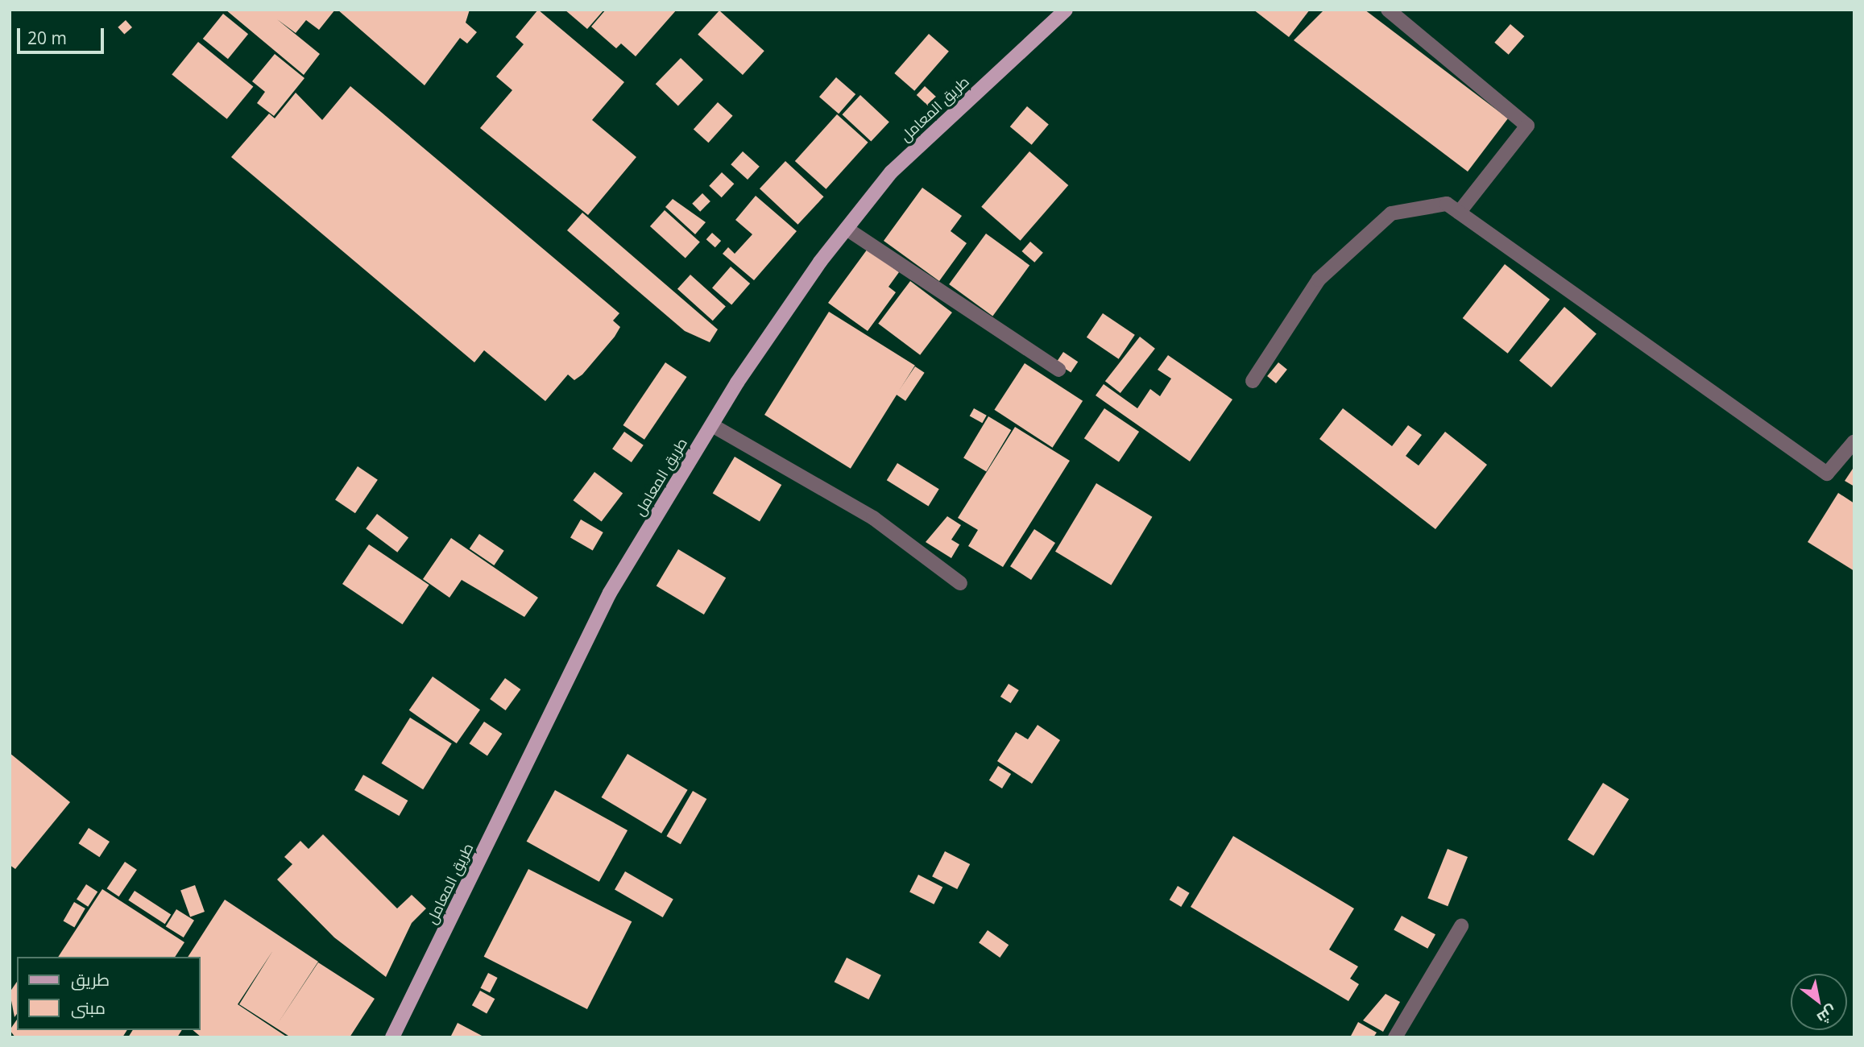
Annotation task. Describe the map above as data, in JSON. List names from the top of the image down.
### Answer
{
  "streets": {
    "main road": ["طريق المعامل"]
  },
  "legend": ["طريق", "مبنى"],
  "scale_bar": "20 m",
  "north": "bottom right"
}
